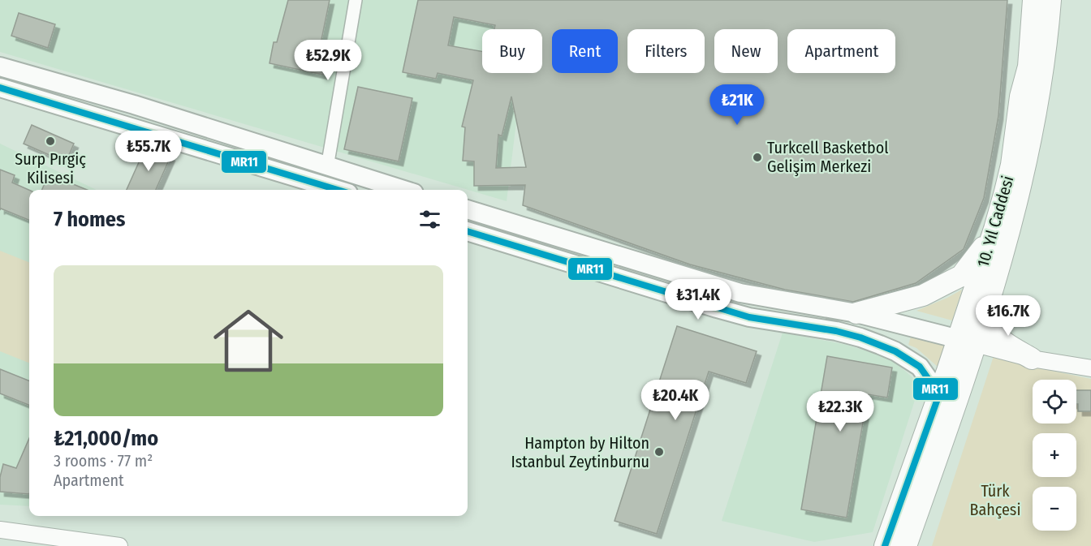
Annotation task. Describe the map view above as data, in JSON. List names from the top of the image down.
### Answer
{
  "streets": {
    "main road": ["10. Yıl Caddesi"]
  },
  "parks": ["Türk Bahçesi"],
  "places": ["Surp Pırgiç Kilisesi", "Turkcell Basketbol Gelişim Merkezi", "Hampton by Hilton Istanbul Zeytinburnu"],
  "lines": ["transit line MR11"],
  "page": {
    "chip": [
      "Buy",
      "Rent",
      "Filters",
      "New",
      "Apartment"
    ],
    "price": [
      "₺52.9K",
      "₺21K",
      "₺55.7K",
      "₺31.4K",
      "₺16.7K",
      "₺20.4K",
      "₺22.3K"
    ],
    "heading": "7 homes",
    "list": [
      {
        "name": "₺21,000/mo",
        "note": "3 rooms · 77 m² · Apartment"
      }
    ],
    "map_buttons": ["+", "−"]
  }
}
